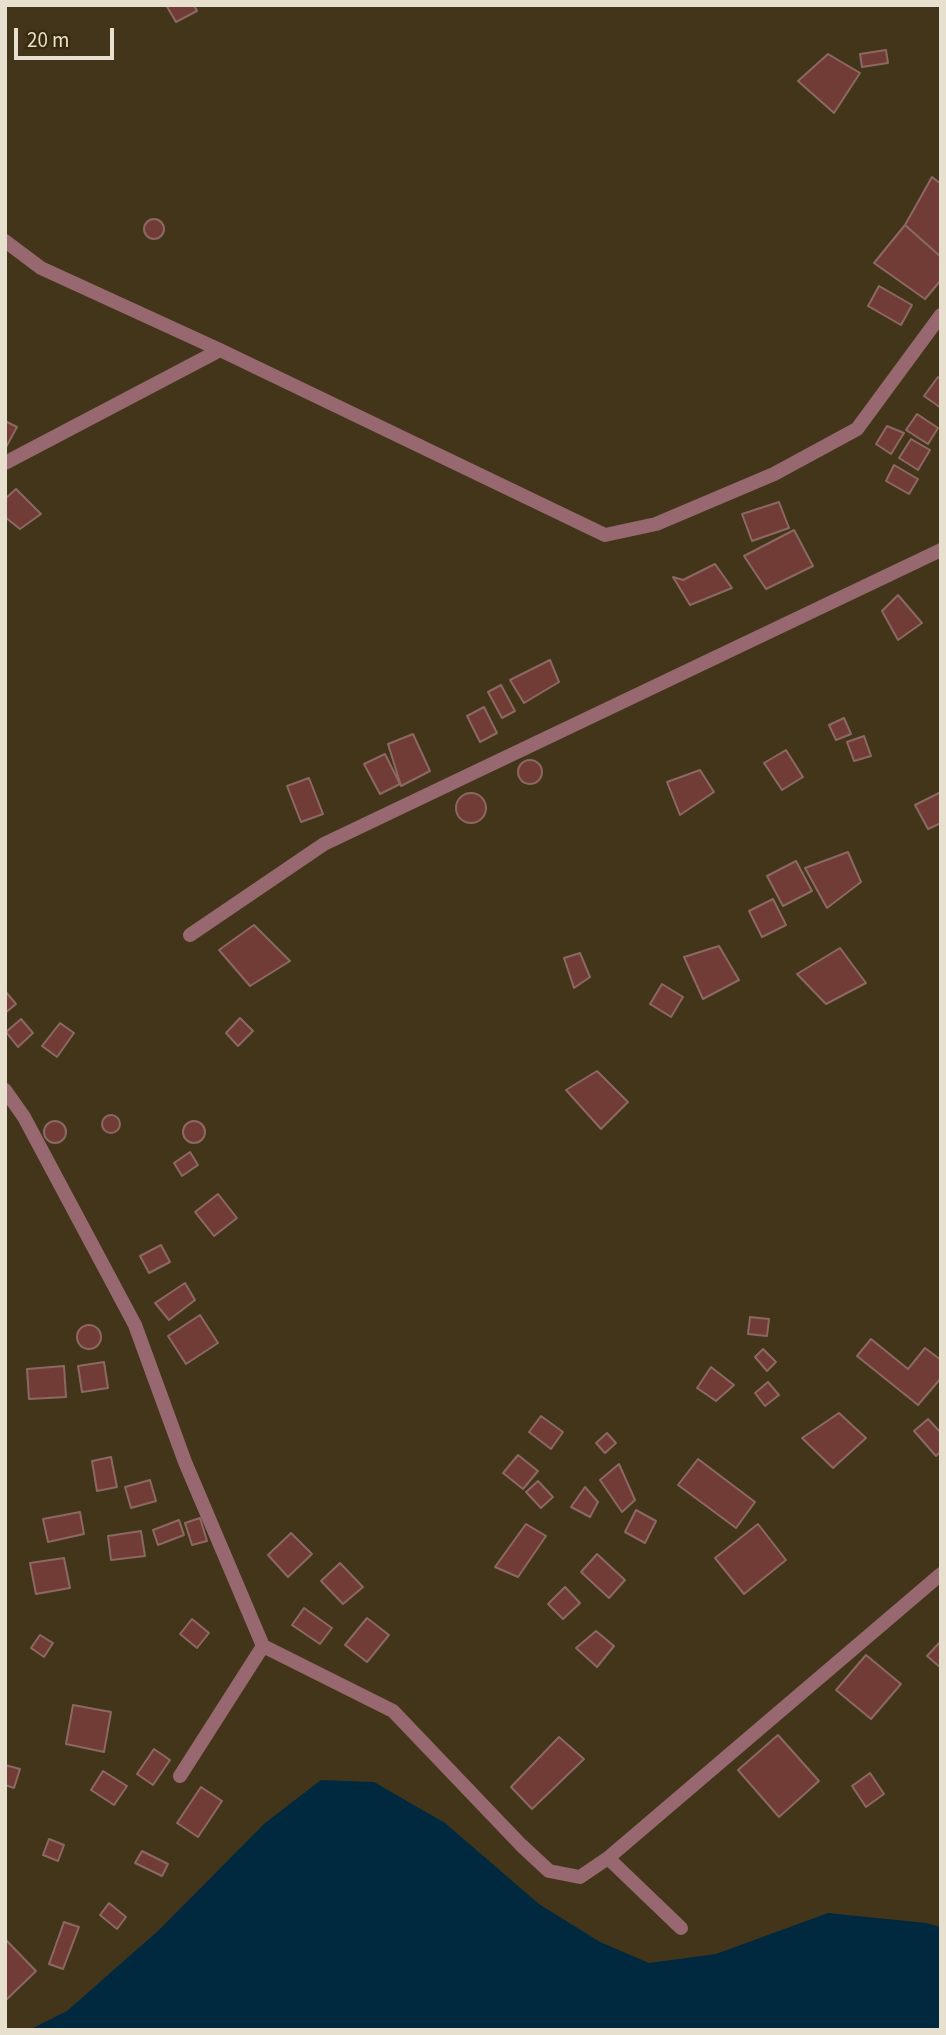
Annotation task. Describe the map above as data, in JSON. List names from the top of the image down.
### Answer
{
  "scale_bar": "20 m"
}
